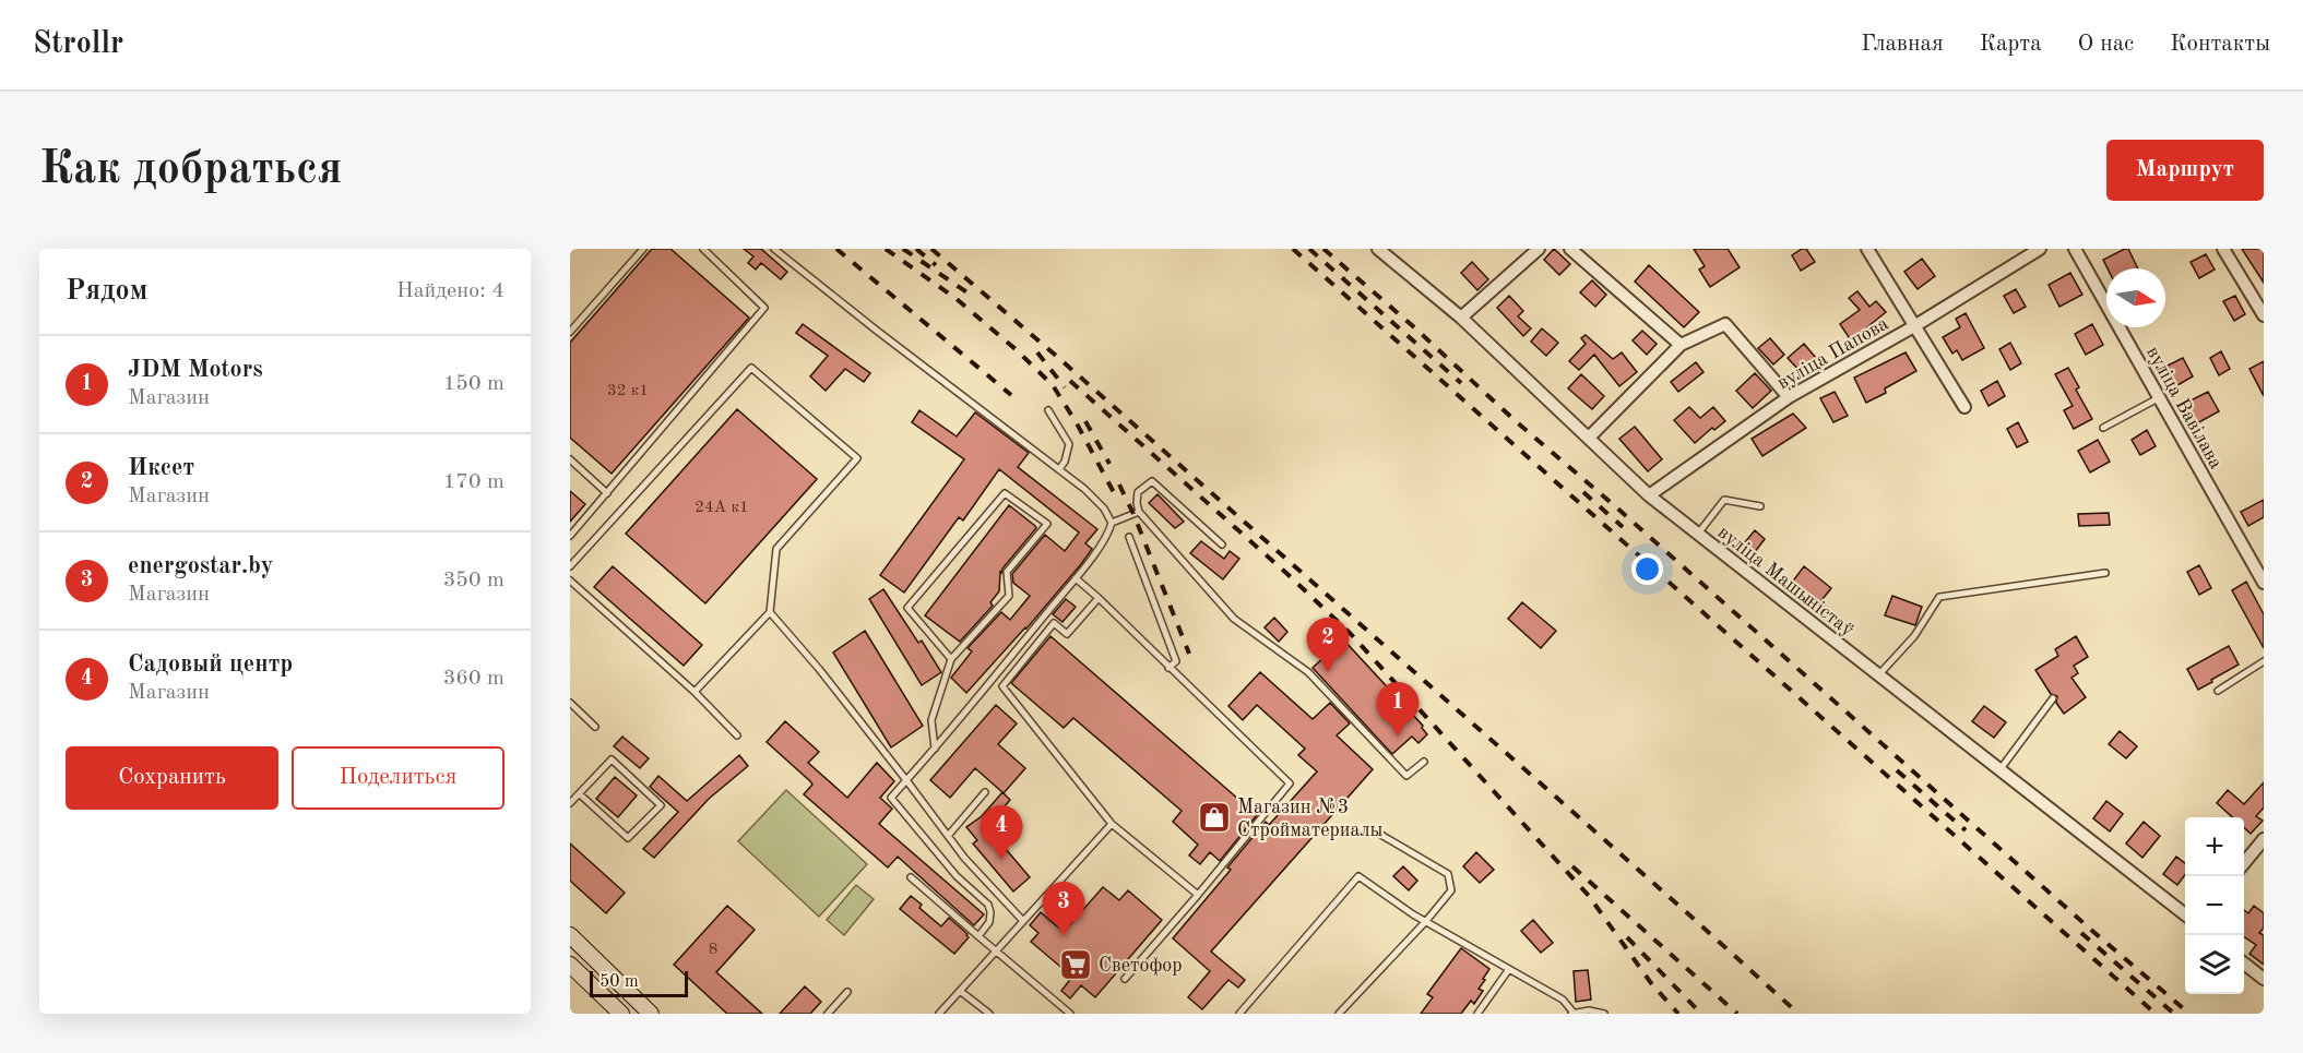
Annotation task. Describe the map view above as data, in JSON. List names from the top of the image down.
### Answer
{
  "streets": {
    "street": ["вуліца Папова", "вуліца Вавілава", "вуліца Машыністаў"]
  },
  "crossings": [
    ["вуліца Папова", "вуліца Машыністаў"]
  ],
  "places": {
    "shop": ["Магазин №3 Стройматериалы"],
    "supermarket": ["Светофор"]
  },
  "house_numbers": ["32 к1", "24А к1", "8"],
  "scale_bar": "50 m",
  "north": "right",
  "page": {
    "header": "Strollr",
    "nav": [
      "Главная",
      "Карта",
      "О нас",
      "Контакты"
    ],
    "buttons": [
      "Маршрут",
      ["Сохранить", "Поделиться"]
    ],
    "title": "Как добраться",
    "heading": ["Рядом", "Найдено: 4"],
    "list": [
      {
        "mark": "1",
        "name": "JDM Motors",
        "note": "Магазин",
        "value": "150 m"
      },
      {
        "mark": "2",
        "name": "Иксет",
        "note": "Магазин",
        "value": "170 m"
      },
      {
        "mark": "3",
        "name": "energostar.by",
        "note": "Магазин",
        "value": "350 m"
      },
      {
        "mark": "4",
        "name": "Садовый центр",
        "note": "Магазин",
        "value": "360 m"
      }
    ],
    "pins": [
      "2",
      "1",
      "4",
      "3"
    ],
    "map_buttons": ["+", "−"],
    "scale": "50 m"
  }
}
